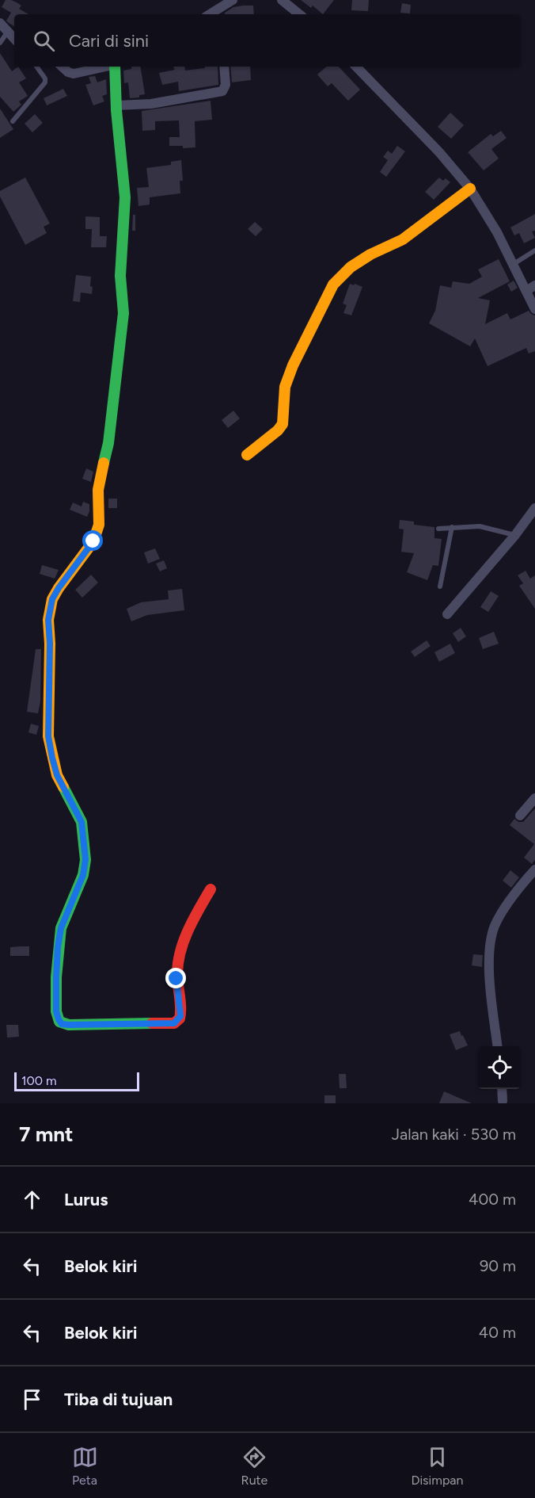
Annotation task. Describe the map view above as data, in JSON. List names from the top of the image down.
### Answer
{
  "scale_bar": "100 m",
  "page": {
    "search": "Cari di sini",
    "scale": "100 m",
    "heading": ["7 mnt", "Jalan kaki · 530 m"],
    "list": [
      ["Lurus", "400 m"],
      ["Belok kiri", "90 m"],
      ["Belok kiri", "40 m"],
      "Tiba di tujuan"
    ],
    "nav": ["Peta", "Rute", "Disimpan"]
  }
}
